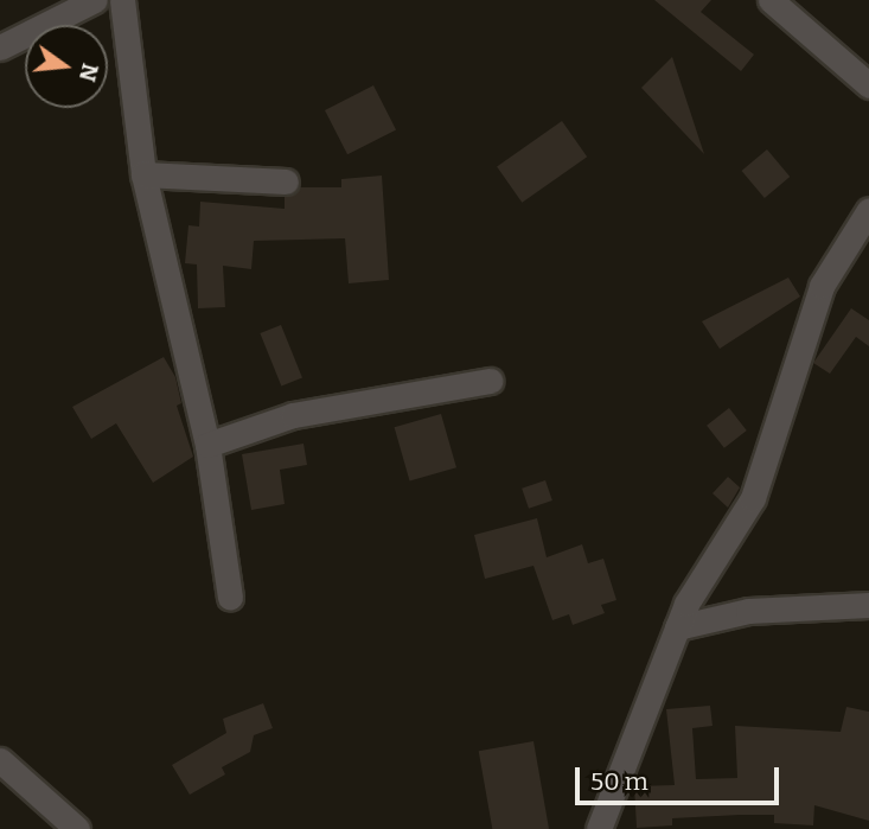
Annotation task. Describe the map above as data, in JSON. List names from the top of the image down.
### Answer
{
  "scale_bar": "50 m",
  "north": "right"
}
